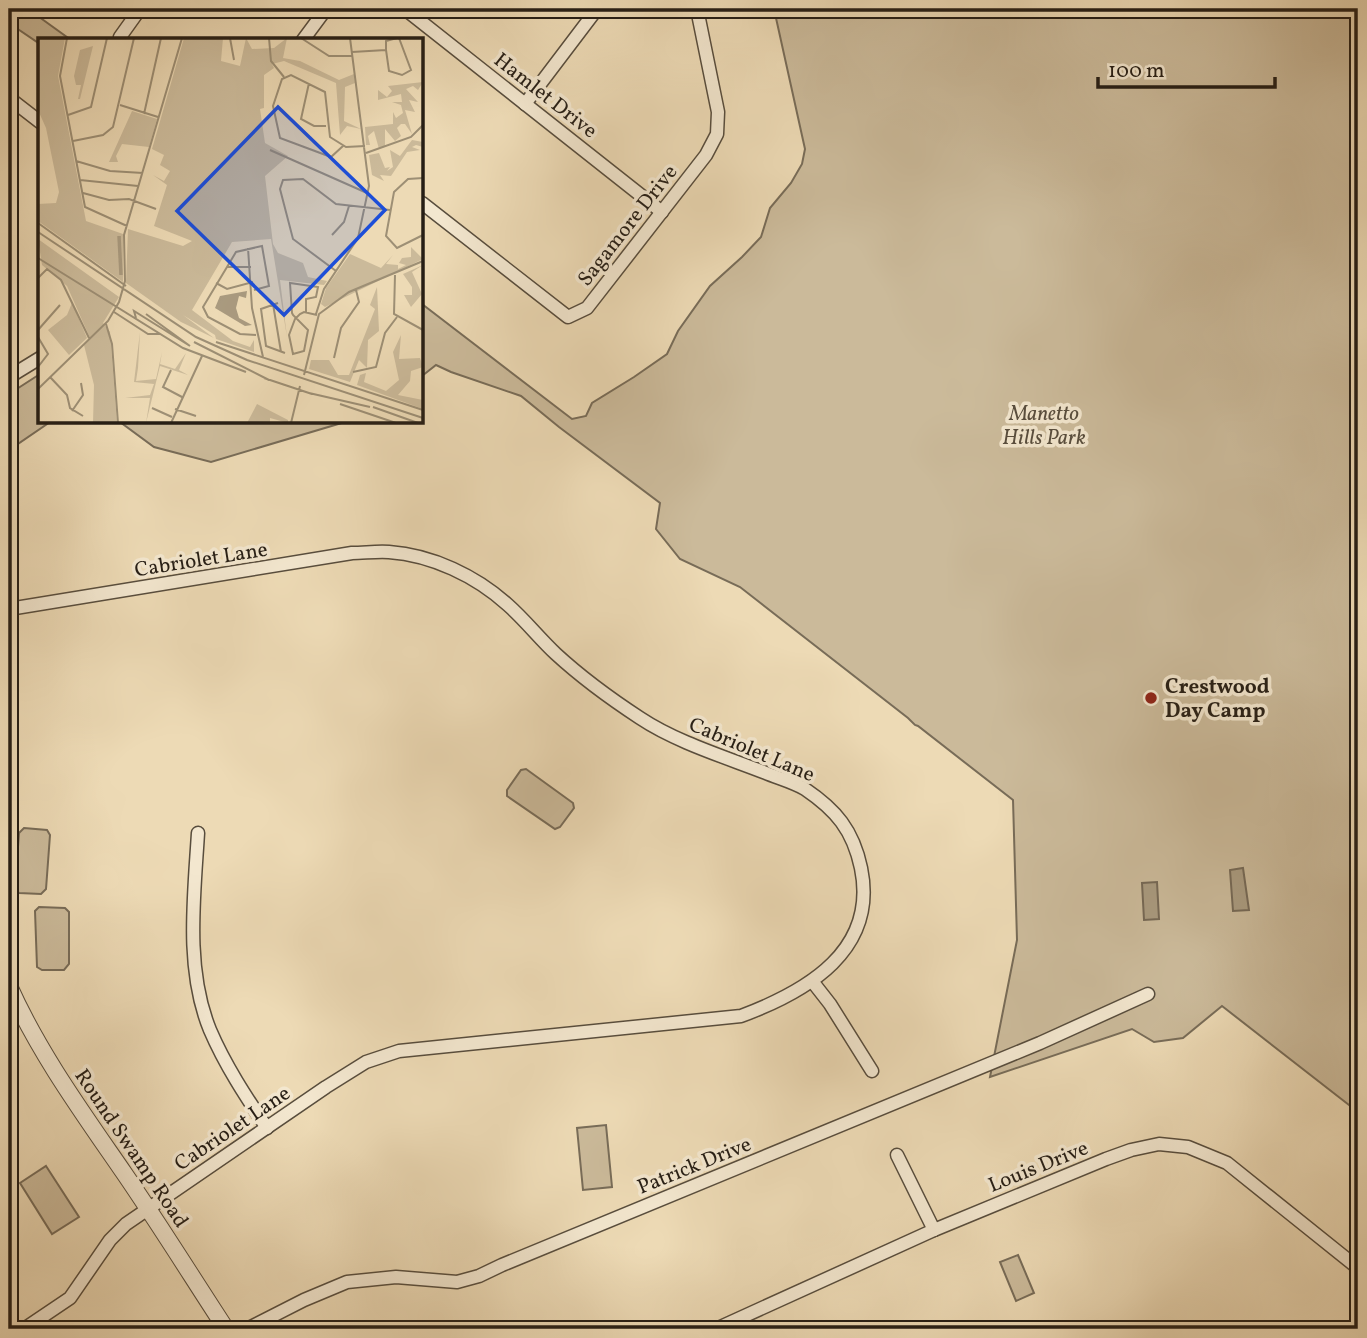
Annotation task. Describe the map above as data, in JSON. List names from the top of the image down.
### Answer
{
  "streets": {
    "street": [
      "Hamlet Drive",
      "Sagamore Drive",
      "Cabriolet Lane",
      "Round Swamp Road",
      "Patrick Drive",
      "Louis Drive"
    ]
  },
  "crossings": [
    ["Hamlet Drive", "Sagamore Drive"],
    ["Cabriolet Lane", "Round Swamp Road"]
  ],
  "parks": ["Manetto Hills Park"],
  "places": ["Crestwood Day Camp"],
  "scale_bar": "100 m"
}
